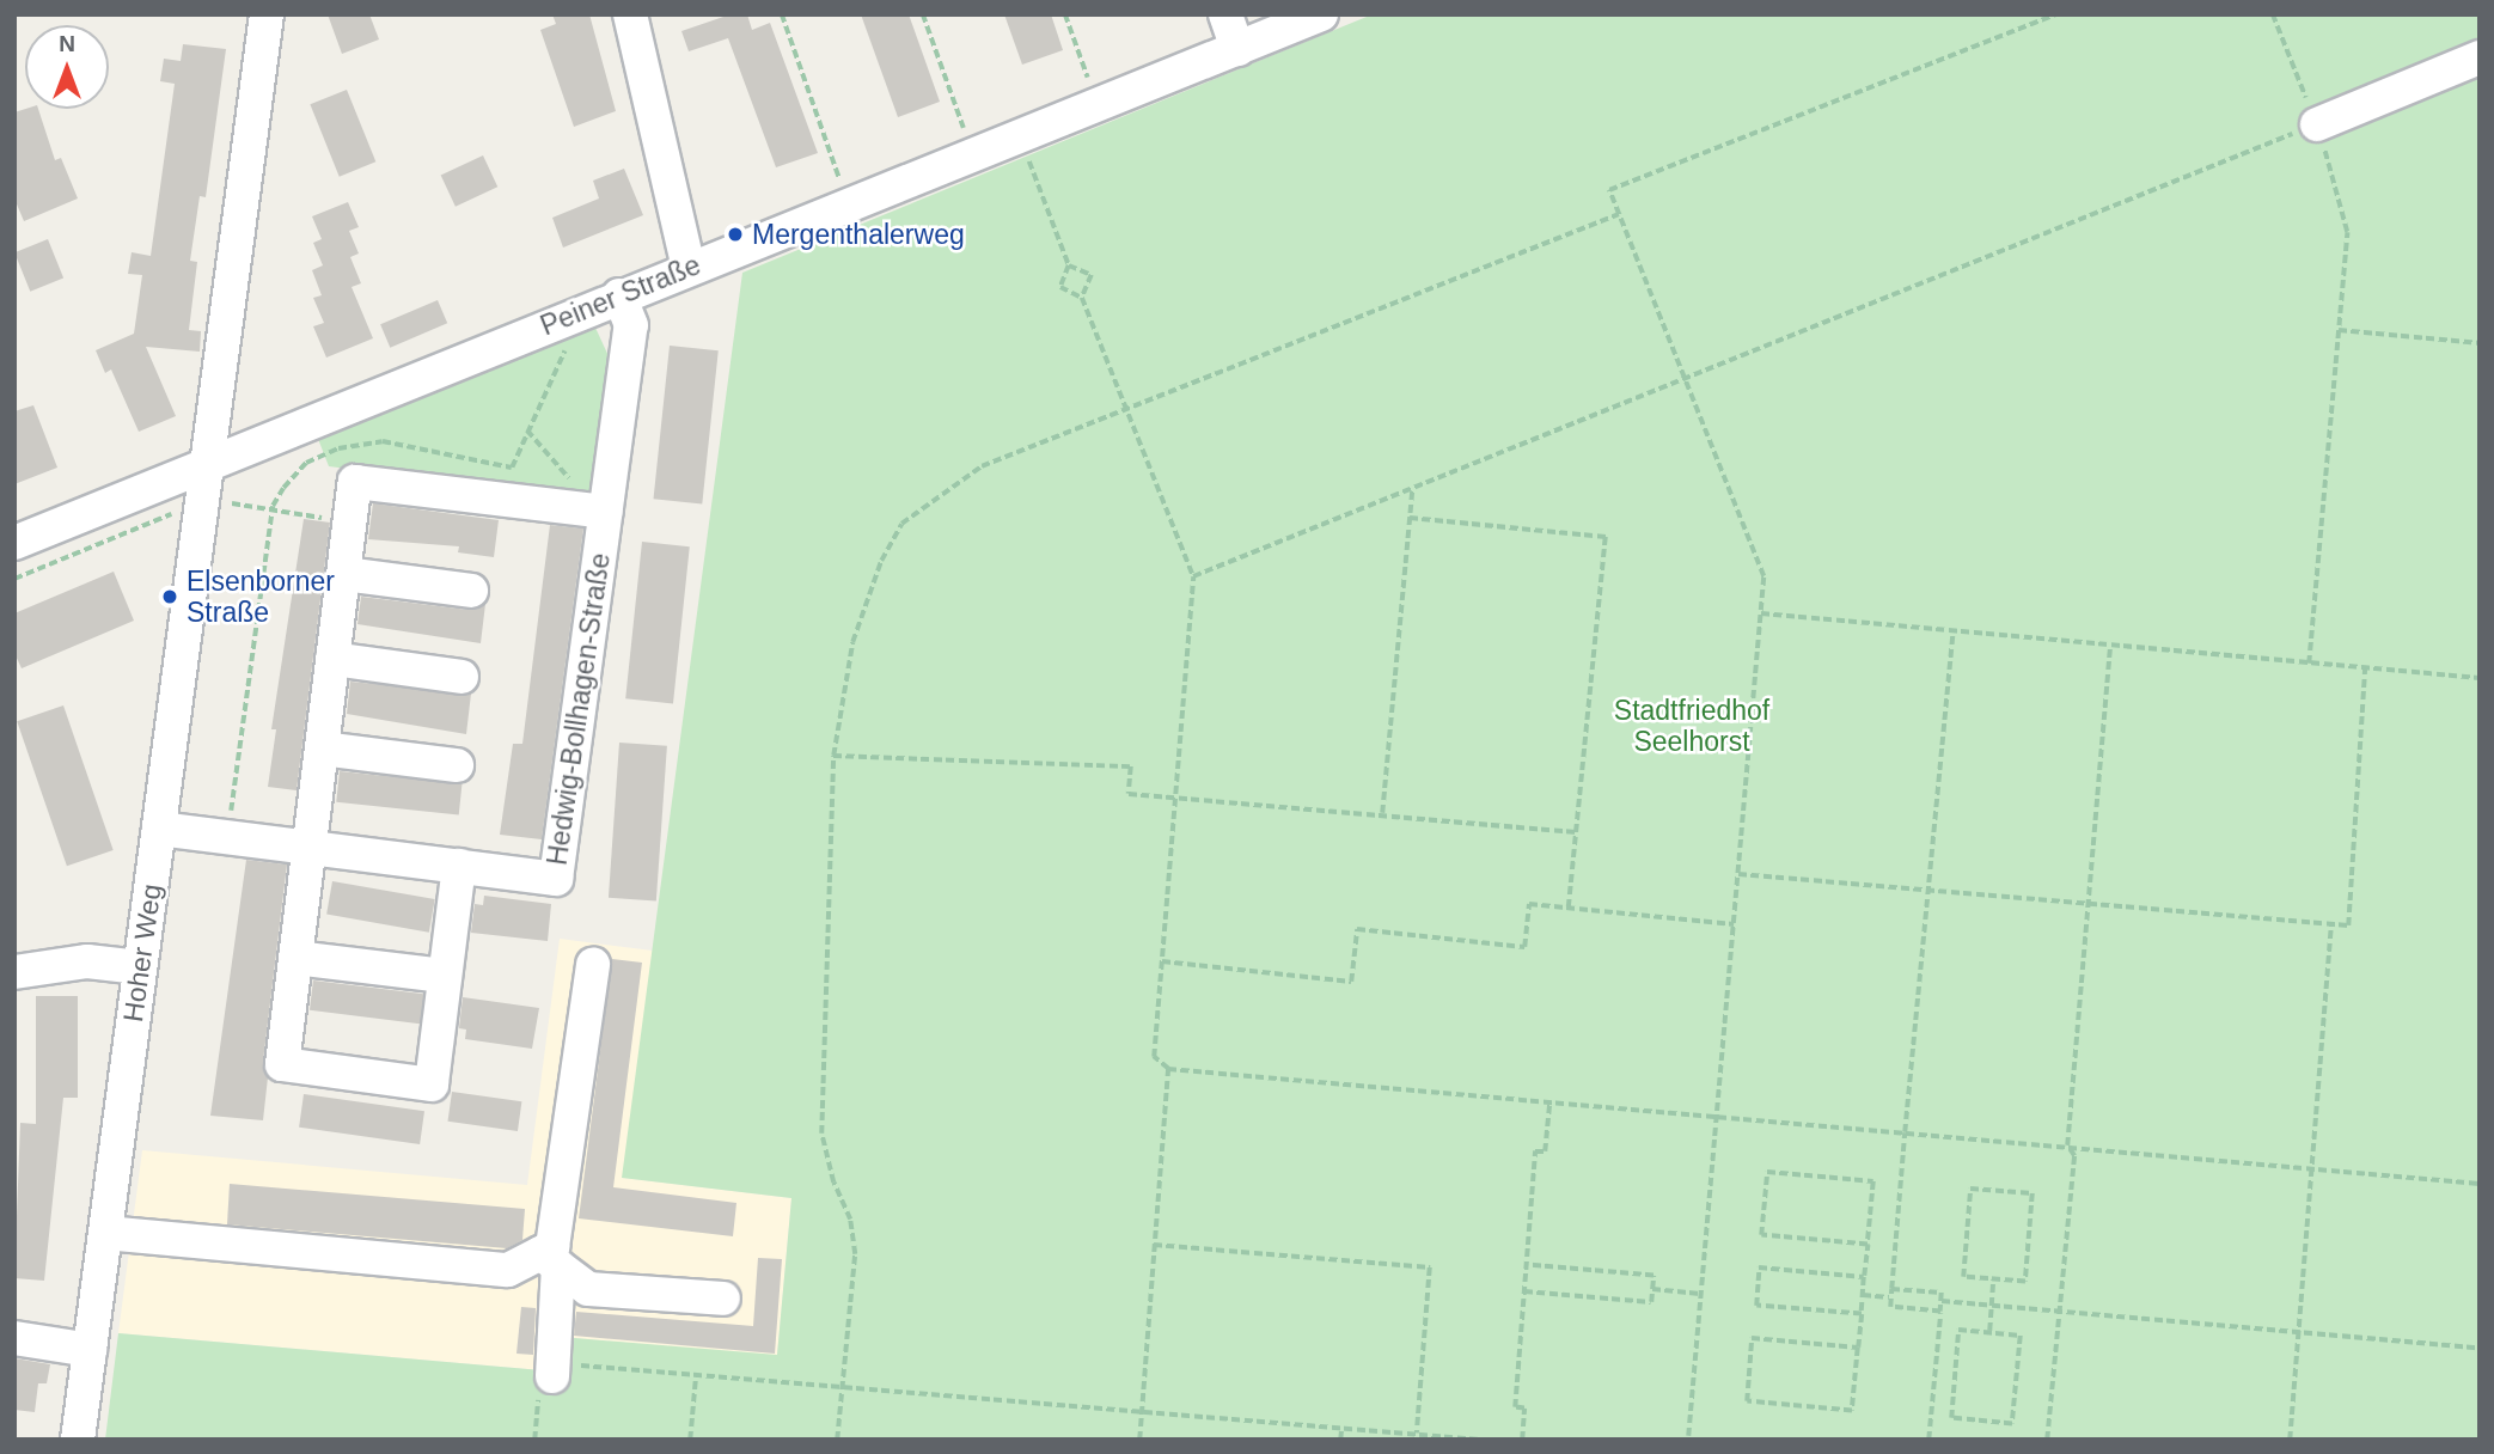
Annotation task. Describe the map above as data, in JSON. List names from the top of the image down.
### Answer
{
  "streets": {
    "street": ["Peiner Straße", "Hedwig-Bollhagen-Straße", "Hoher Weg"]
  },
  "crossings": [
    ["Peiner Straße", "Hedwig-Bollhagen-Straße"],
    ["Peiner Straße", "Hoher Weg"],
    ["Hedwig-Bollhagen-Straße", "Hoher Weg"]
  ],
  "parks": ["Stadtfriedhof Seelhorst"],
  "places": ["Mergenthalerweg", "Elsenborner Straße"],
  "north": "top"
}
